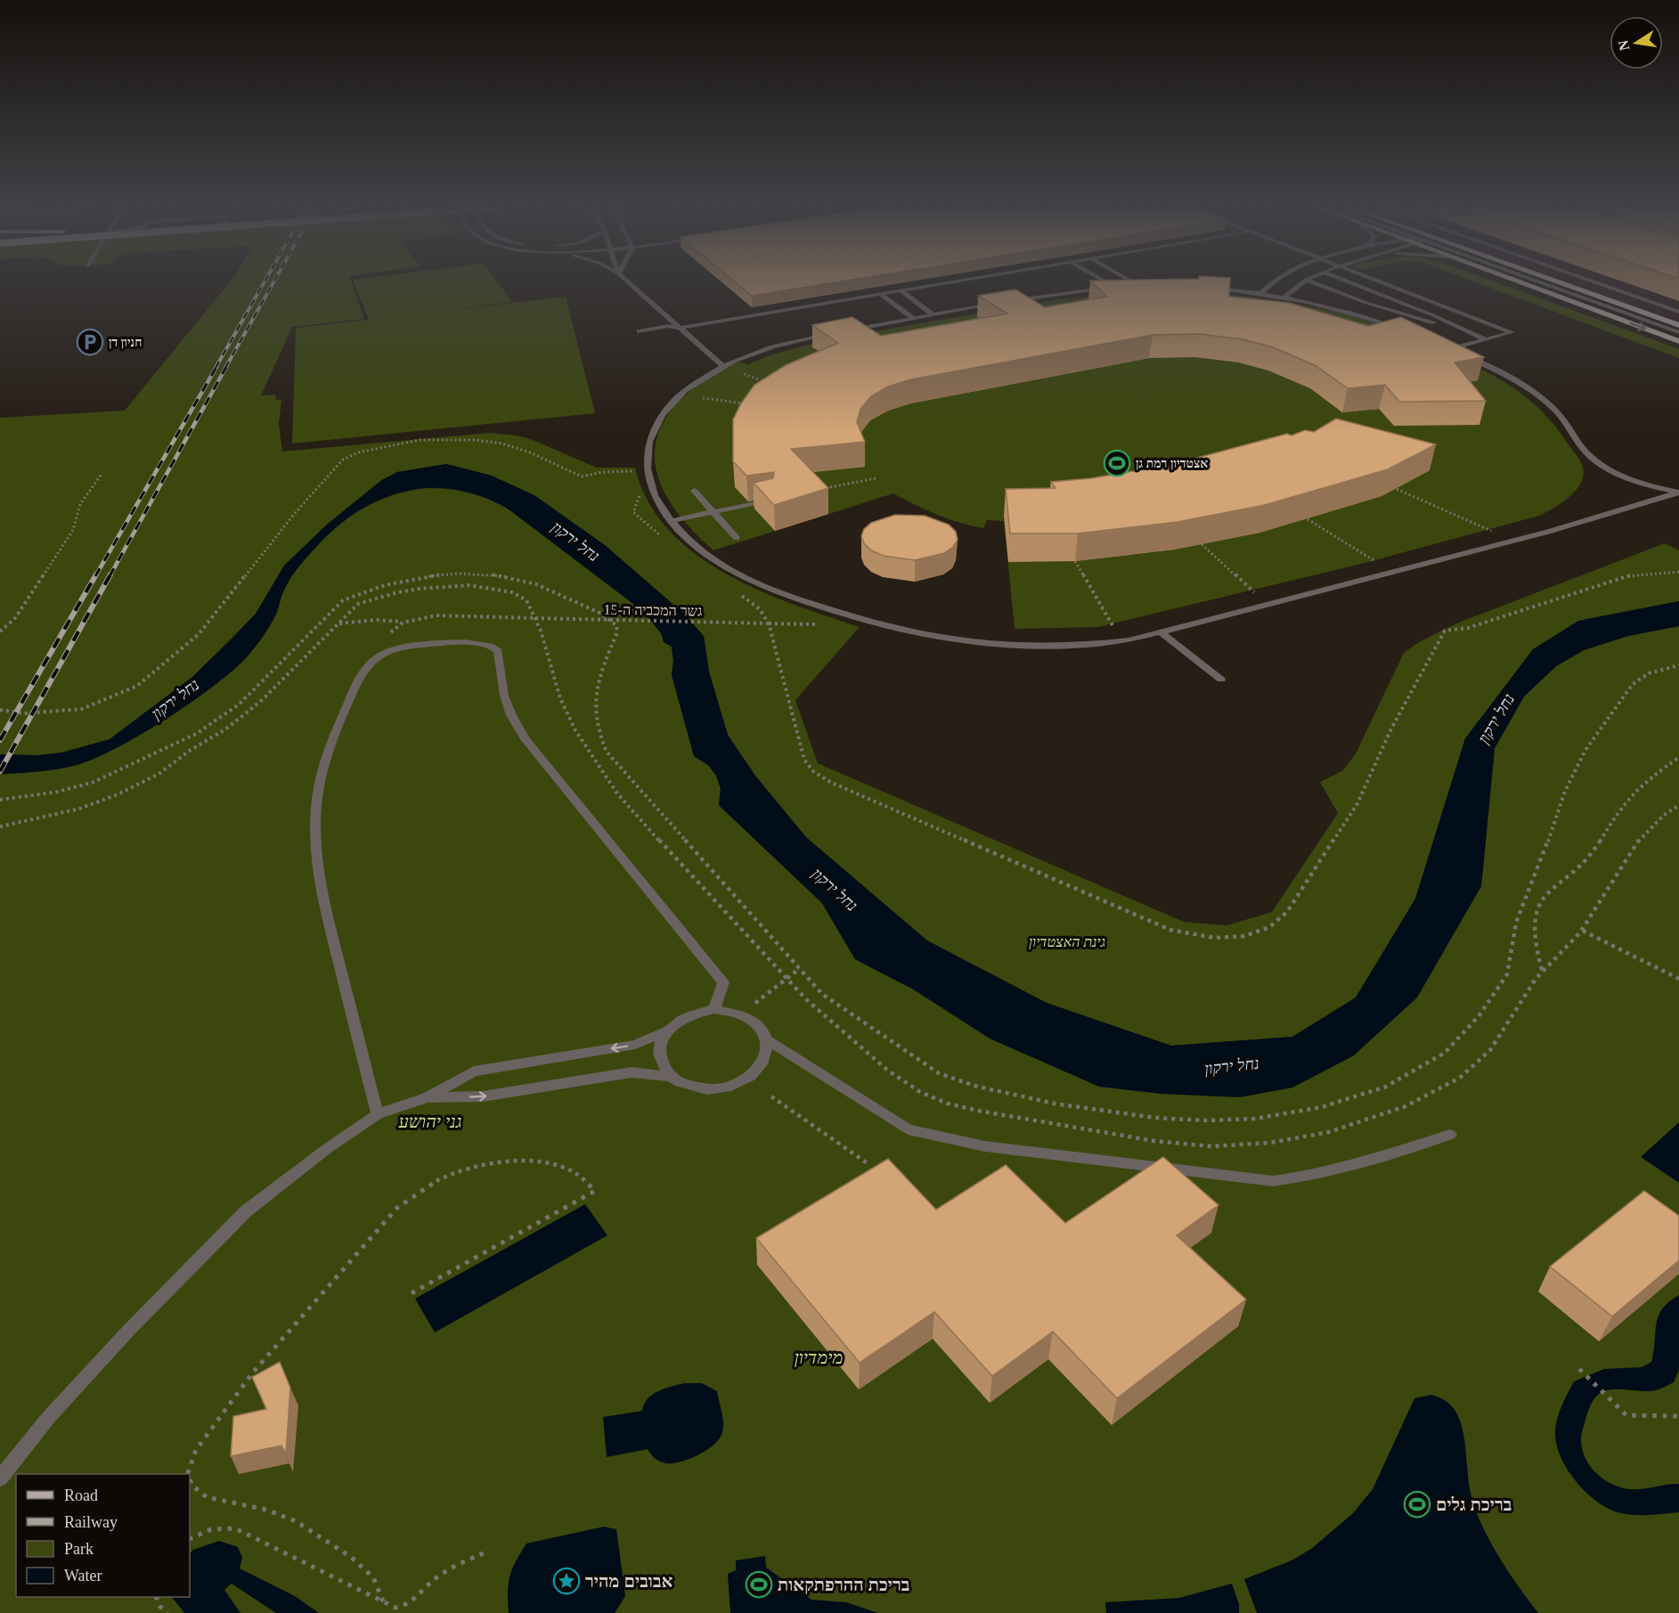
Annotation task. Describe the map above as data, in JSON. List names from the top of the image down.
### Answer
{
  "streets": {
    "path": ["גשר המכביה ה-15"]
  },
  "water": ["נחל ירקון"],
  "parks": ["גינת האצטדיון", "גני יהושע", "מימדיון"],
  "places": {
    "parking": ["חניון דן"],
    "sports": ["אצטדיון רמת גן", "בריכת גלים", "בריכת ההרפתקאות"],
    "place": ["אבובים מהיר"]
  },
  "legend": [
    "Road",
    "Railway",
    "Park",
    "Water"
  ],
  "north": "left"
}
